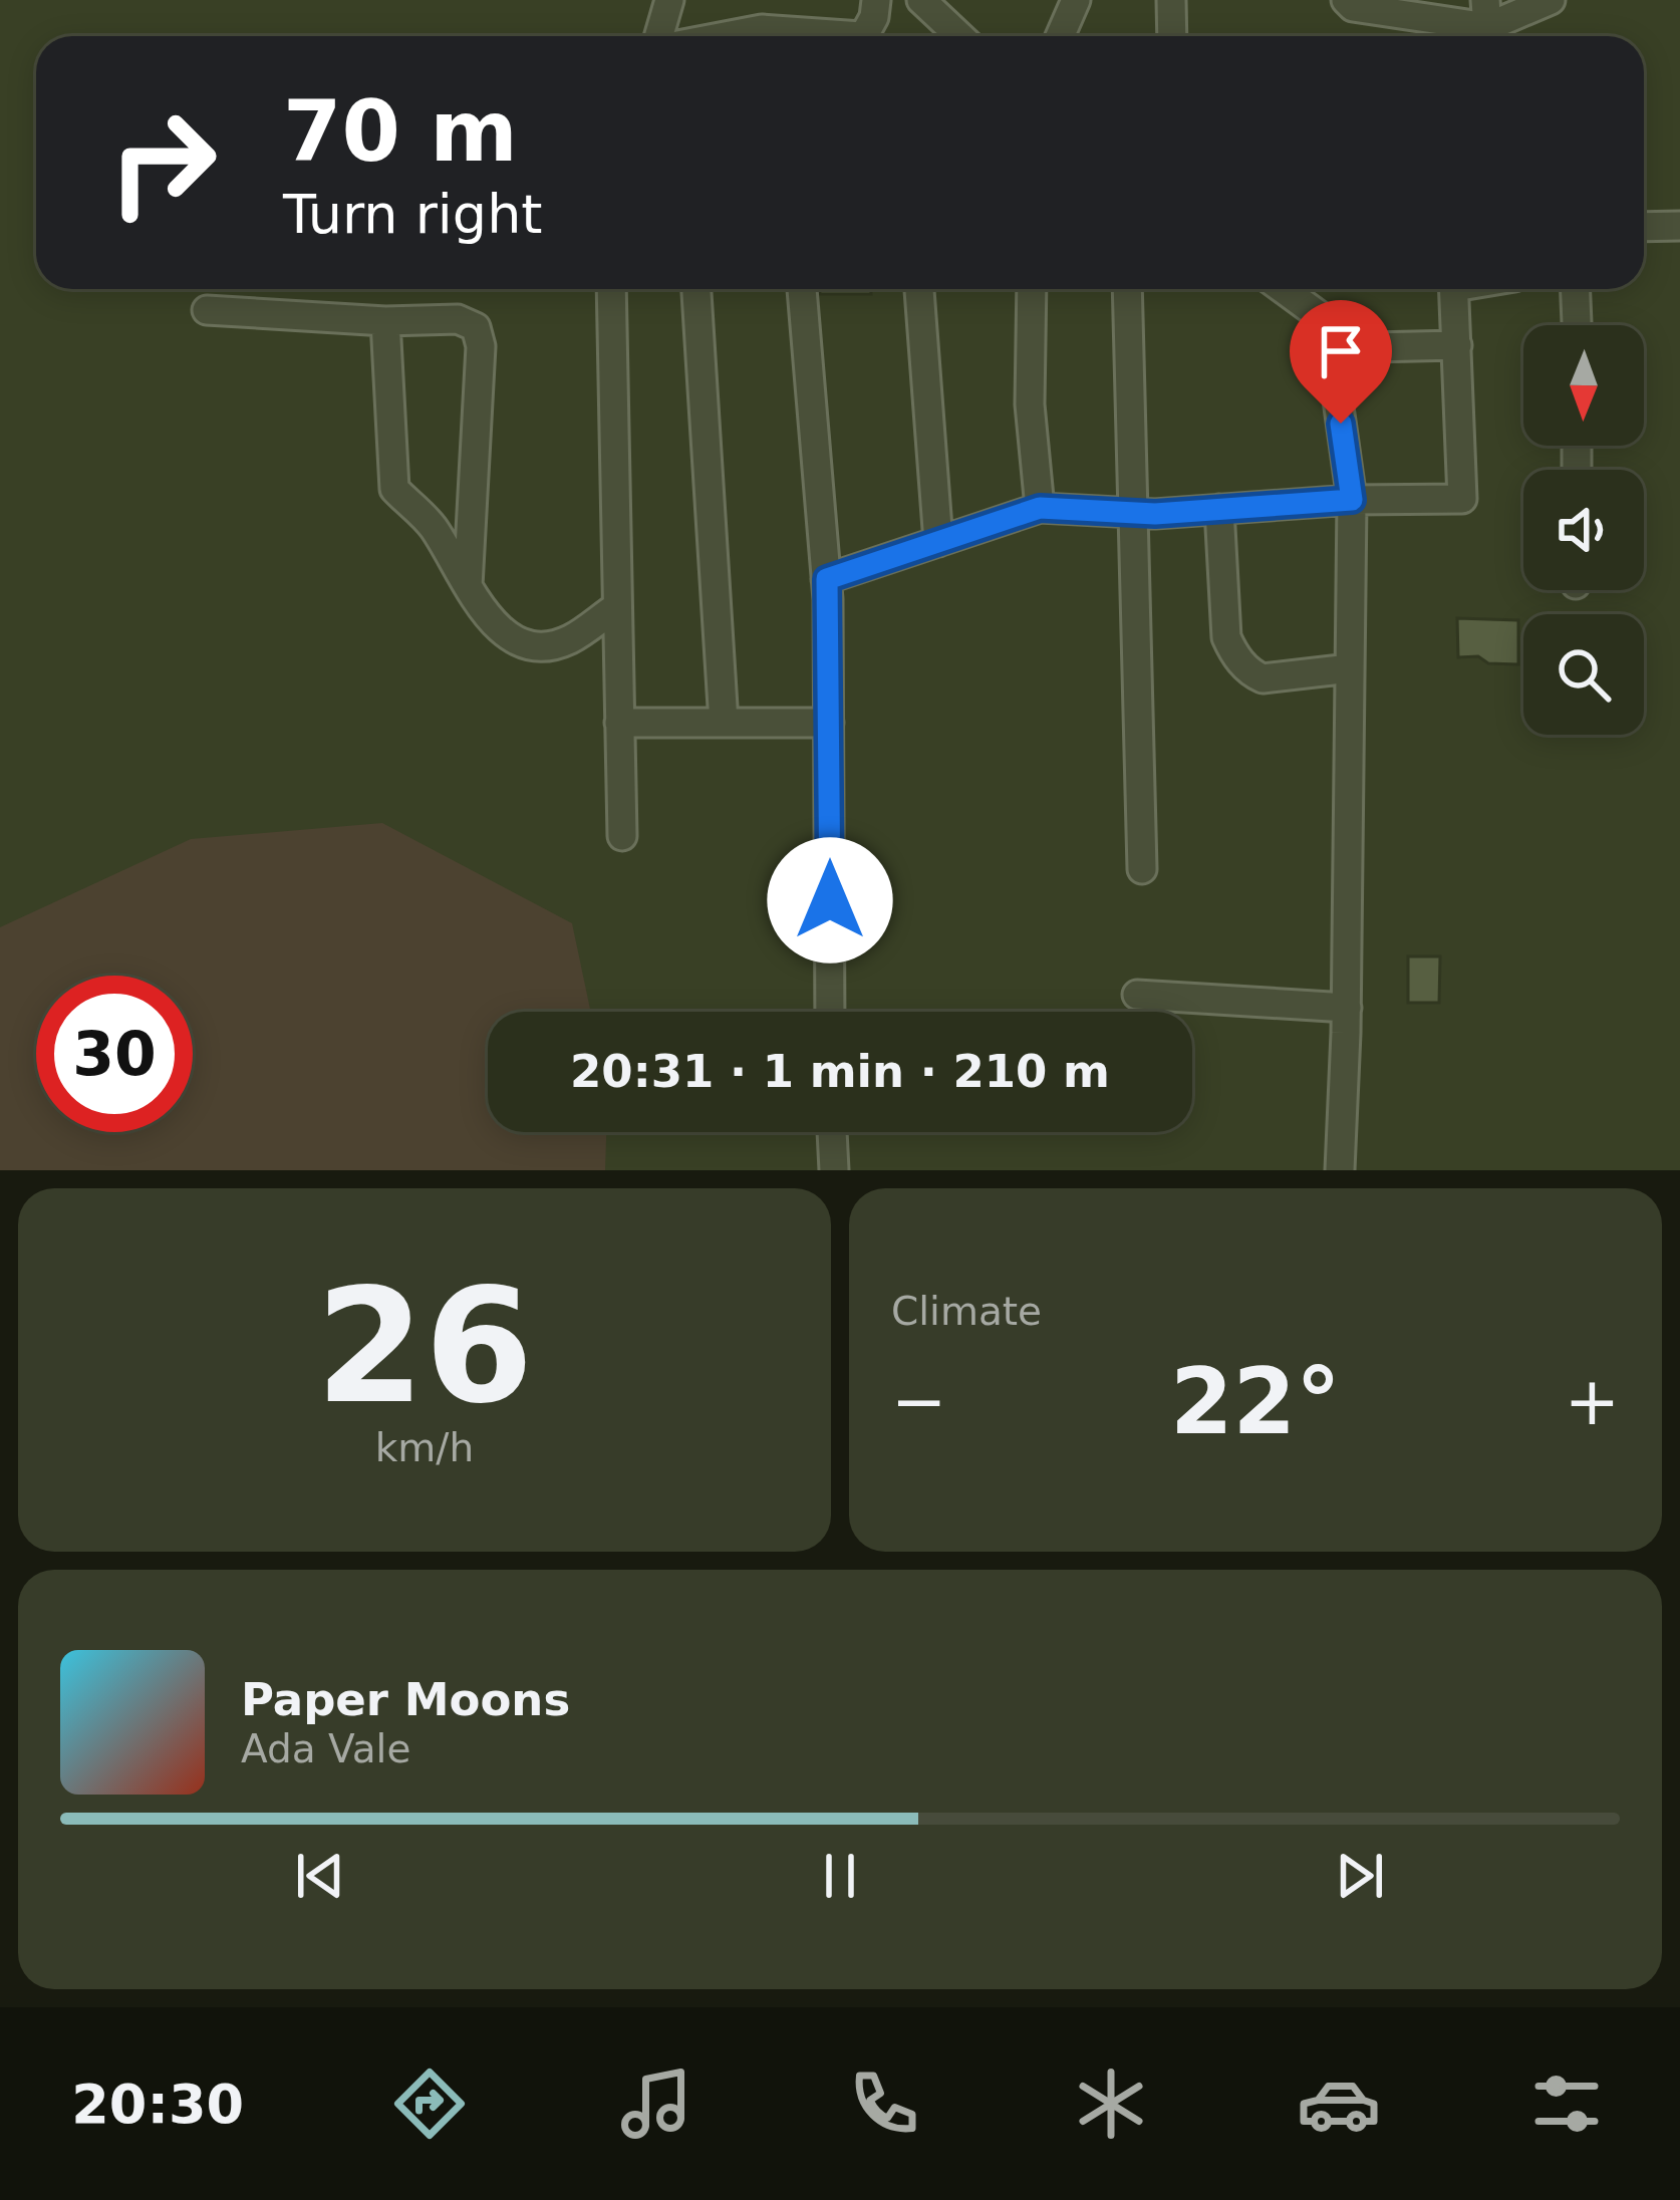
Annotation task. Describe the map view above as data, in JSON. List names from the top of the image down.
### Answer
{
  "north": "bottom",
  "page": {
    "turn": ["70 m", "Turn right"],
    "limit": "30",
    "trip": "20:31 · 1 min · 210 m",
    "tile": [
      ["26", "km/h"],
      "Climate"
    ],
    "heat": ["−", "22°", "+"],
    "song": ["Paper Moons", "Ada Vale"],
    "tabs": "20:30"
  }
}
